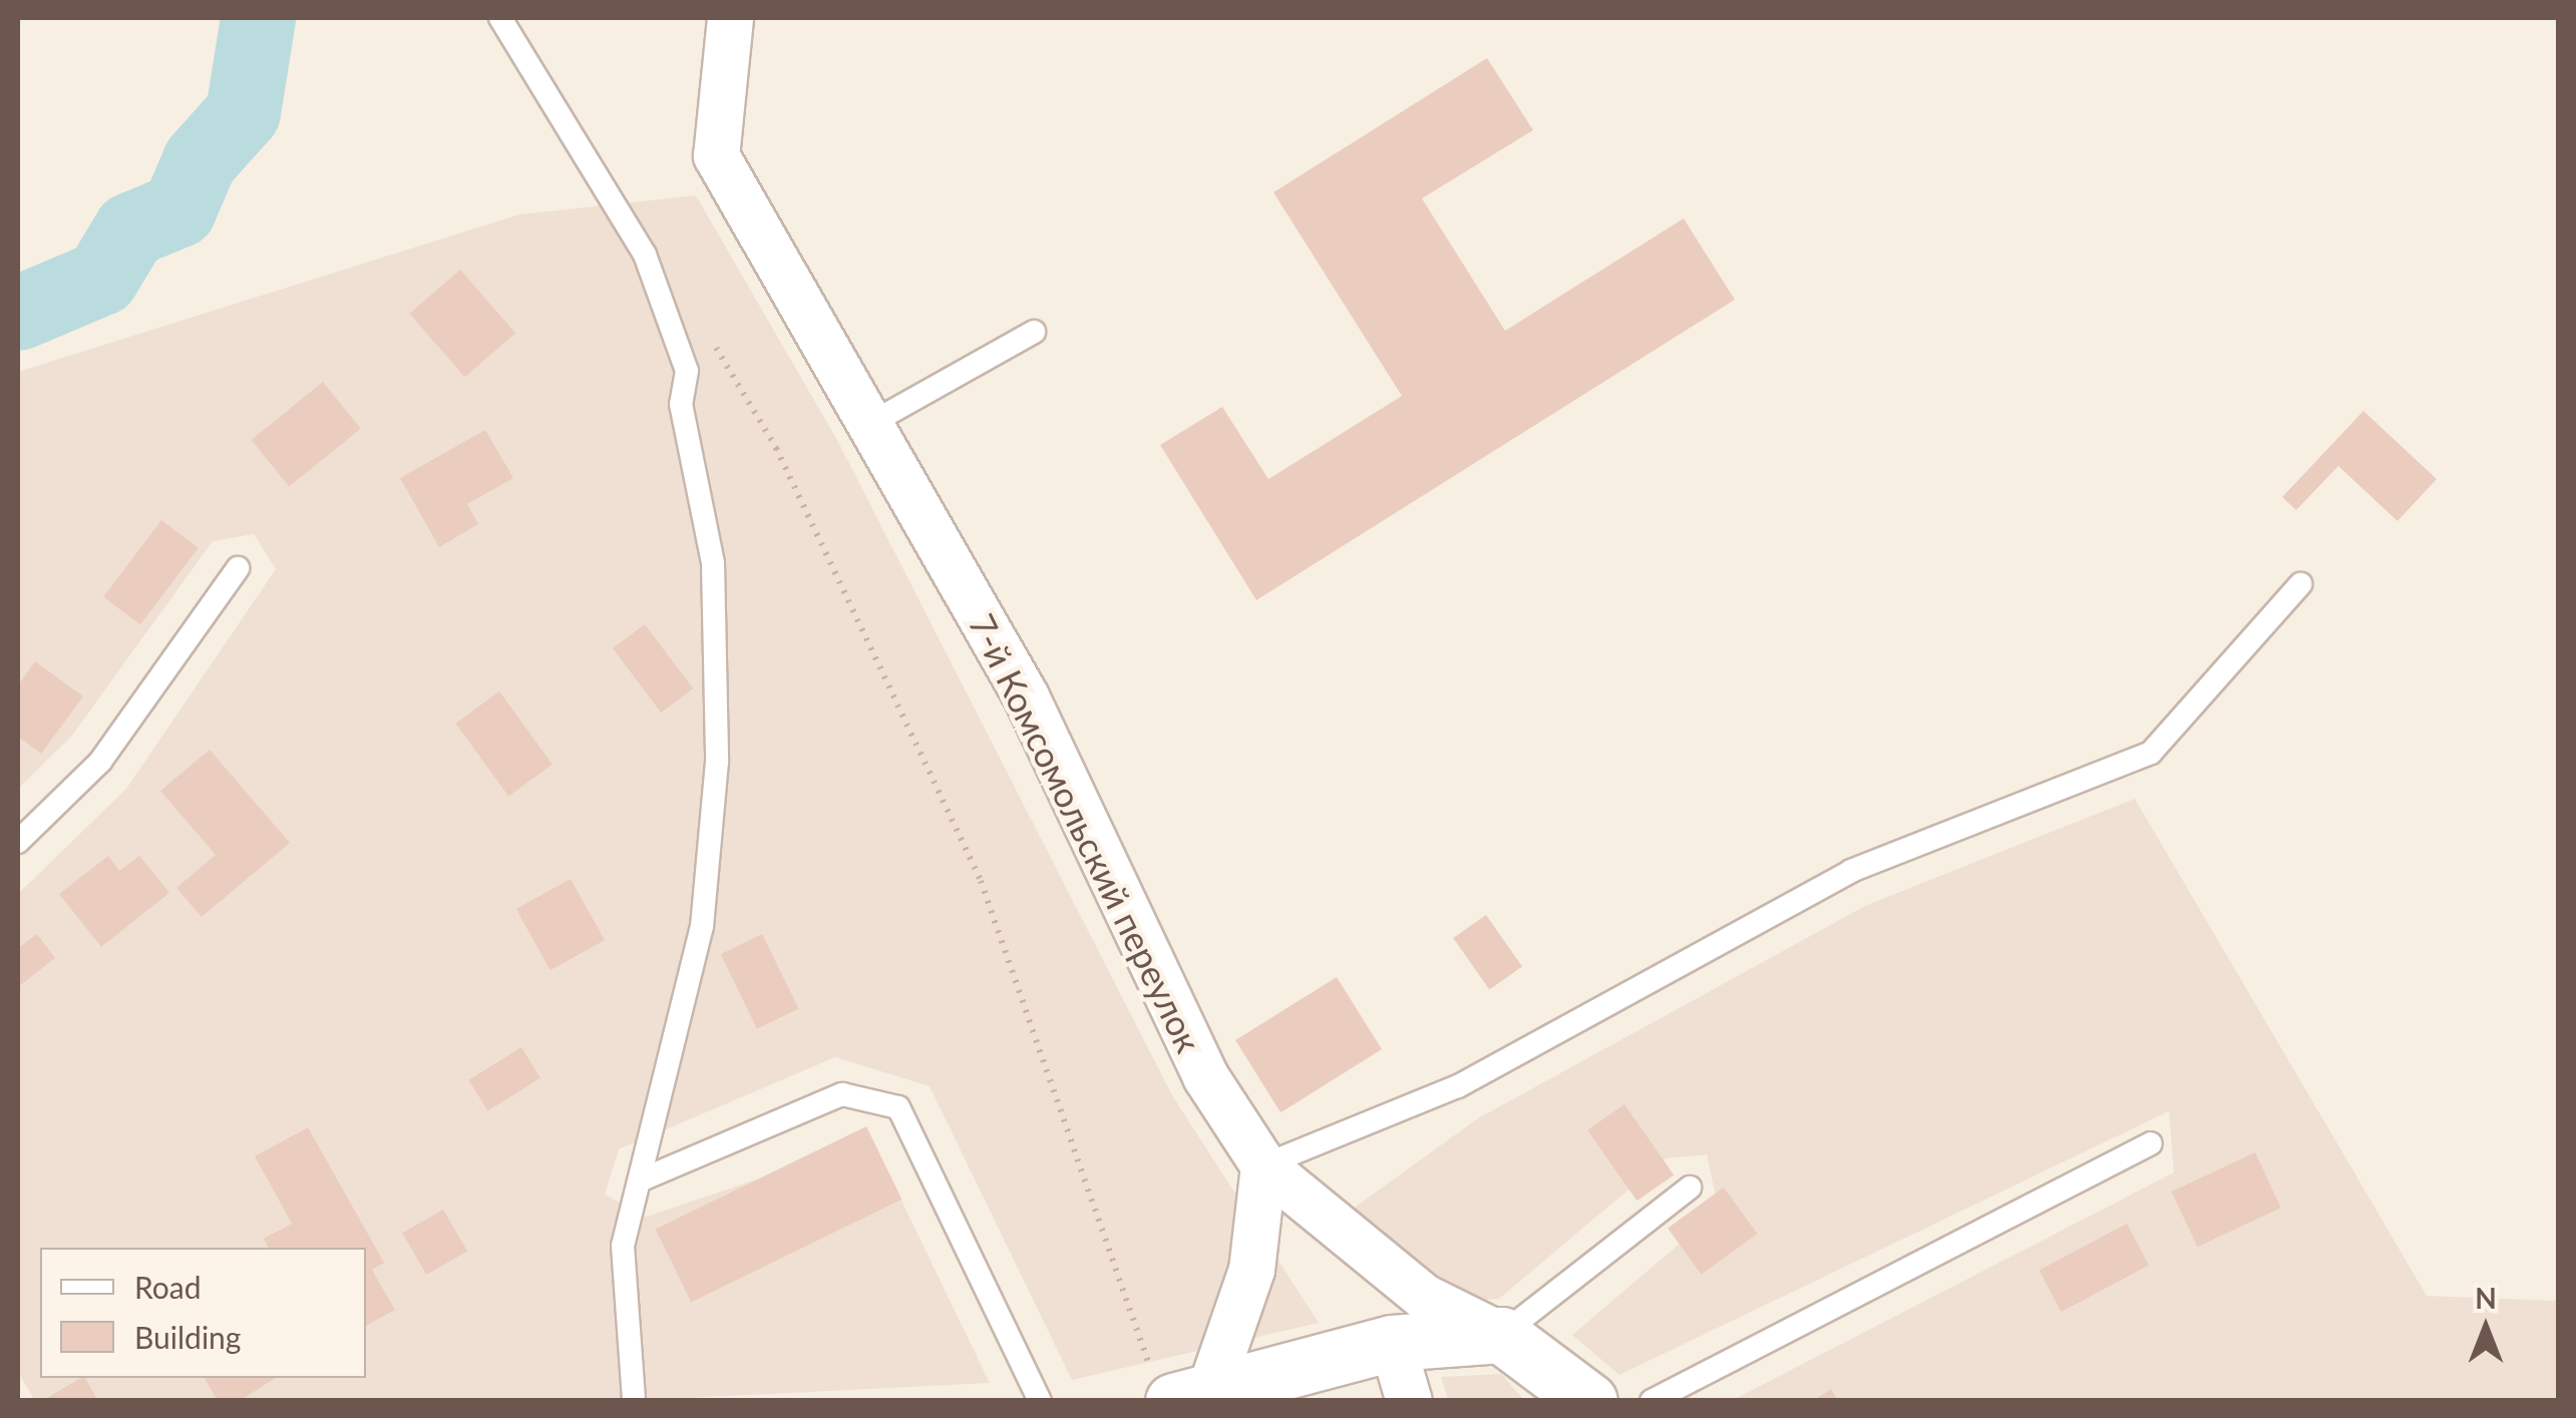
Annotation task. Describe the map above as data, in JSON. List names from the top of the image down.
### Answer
{
  "streets": {
    "street": ["7-й Комсомольский переулок"]
  },
  "legend": ["Road", "Building"],
  "north": "top"
}
